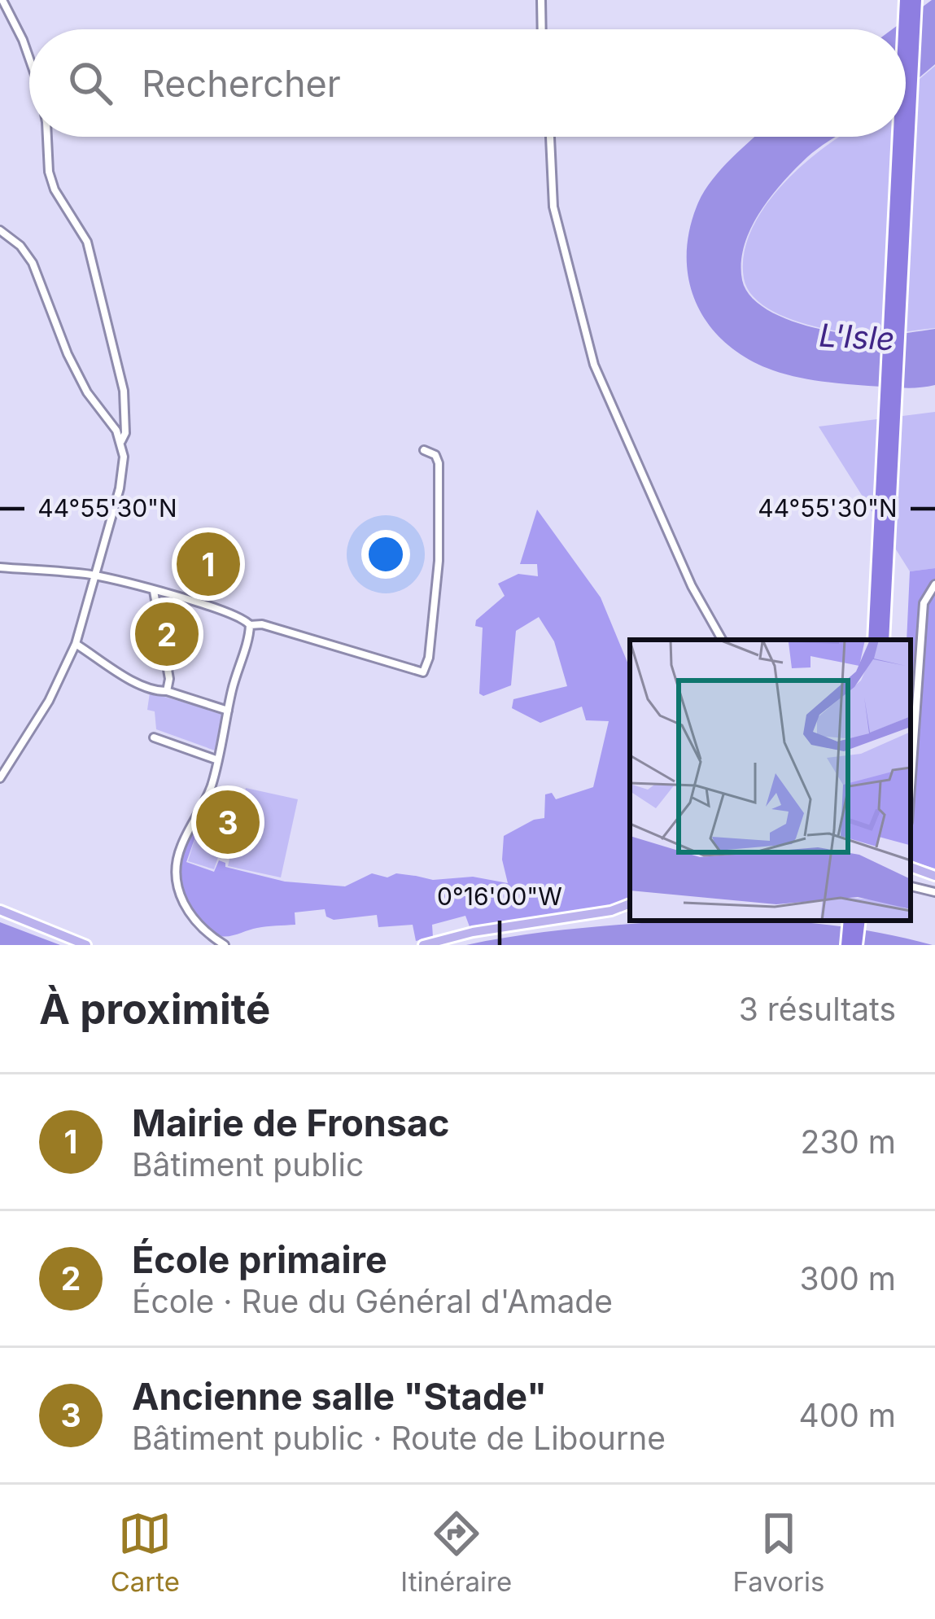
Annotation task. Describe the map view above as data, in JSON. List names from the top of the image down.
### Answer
{
  "water": ["L'Isle"],
  "page": {
    "search": "Rechercher",
    "pins": ["1", "2", "3"],
    "heading": ["À proximité", "3 résultats"],
    "list": [
      {
        "mark": "1",
        "name": "Mairie de Fronsac",
        "note": "Bâtiment public",
        "value": "230 m"
      },
      {
        "mark": "2",
        "name": "École primaire",
        "note": "École · Rue du Général d'Amade",
        "value": "300 m"
      },
      {
        "mark": "3",
        "name": "Ancienne salle \"Stade\"",
        "note": "Bâtiment public · Route de Libourne",
        "value": "400 m"
      }
    ],
    "nav": ["Carte", "Itinéraire", "Favoris"]
  },
  "coordinates": ["44°55'30\"N", "0°16'00\"W"]
}
